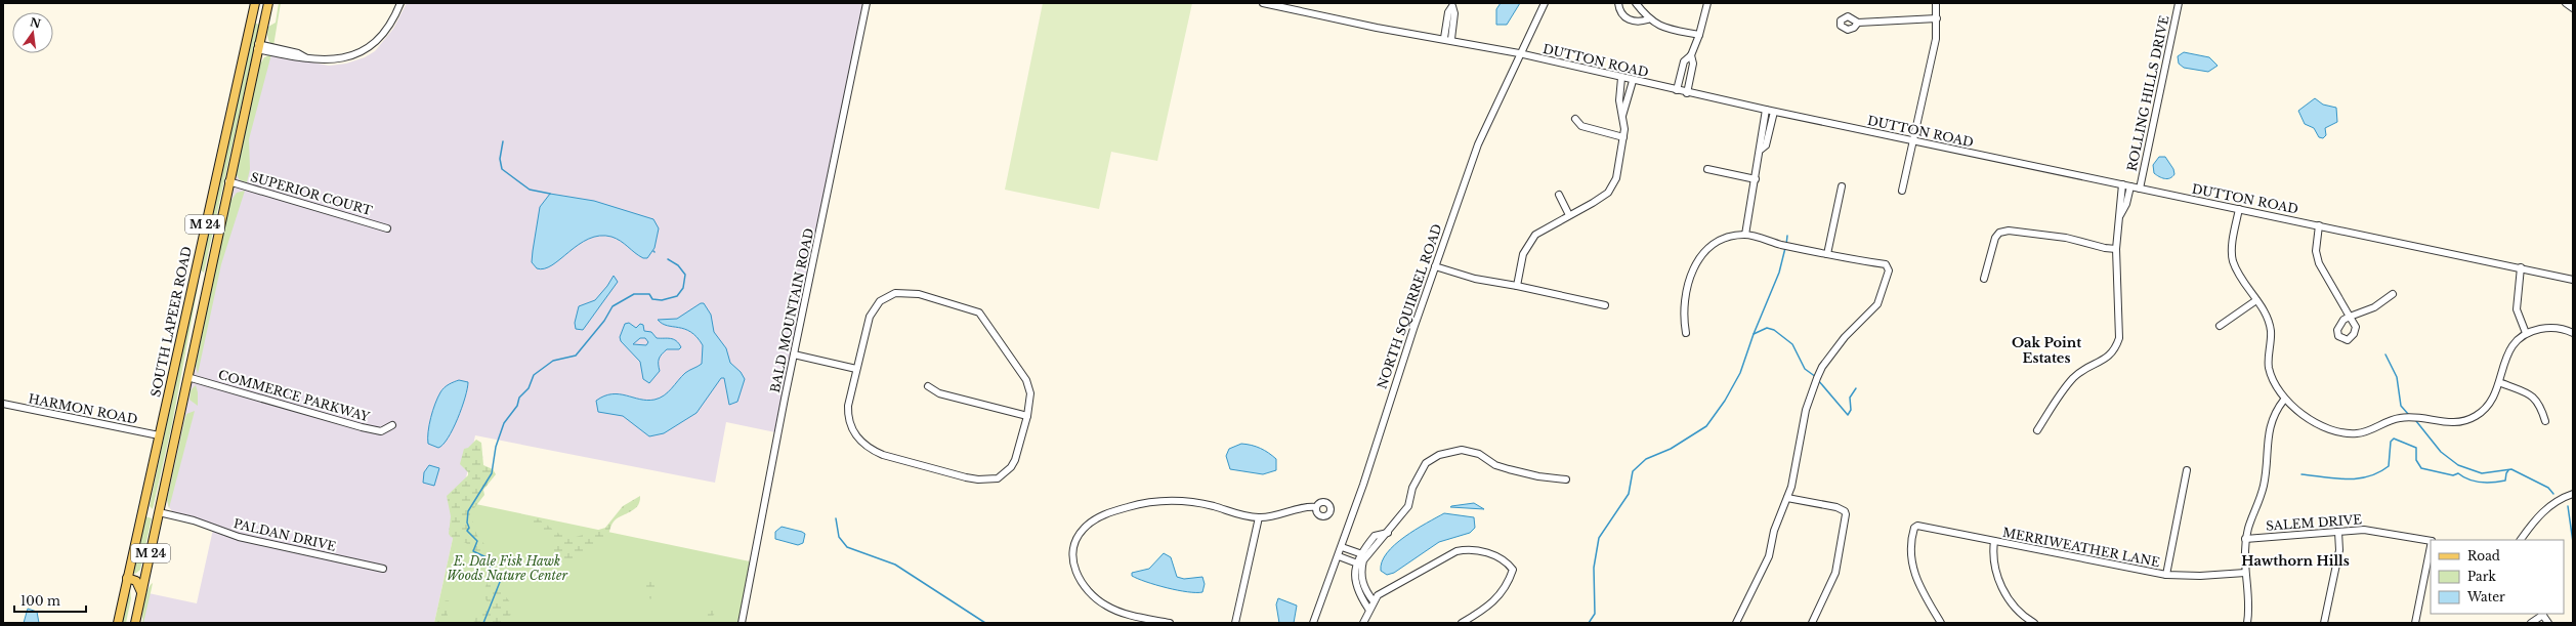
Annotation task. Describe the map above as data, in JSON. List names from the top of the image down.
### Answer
{
  "streets": {
    "main road": ["M 24", "SOUTH LAPEER ROAD"],
    "street": [
      "DUTTON ROAD",
      "ROLLING HILLS DRIVE",
      "SUPERIOR COURT",
      "NORTH SQUIRREL ROAD",
      "BALD MOUNTAIN ROAD",
      "COMMERCE PARKWAY",
      "HARMON ROAD",
      "SALEM DRIVE",
      "PALDAN DRIVE",
      "MERRIWEATHER LANE"
    ]
  },
  "crossings": [
    ["DUTTON ROAD", "ROLLING HILLS DRIVE"],
    ["DUTTON ROAD", "NORTH SQUIRREL ROAD"],
    ["SUPERIOR COURT", "M 24"],
    ["M 24", "COMMERCE PARKWAY"],
    ["M 24", "PALDAN DRIVE"],
    ["SOUTH LAPEER ROAD", "HARMON ROAD"]
  ],
  "districts": ["Oak Point Estates", "Hawthorn Hills"],
  "parks": ["E. Dale Fisk Hawk Woods Nature Center"],
  "legend": ["Road", "Park", "Water"],
  "scale_bar": "100 m",
  "north": "top"
}
